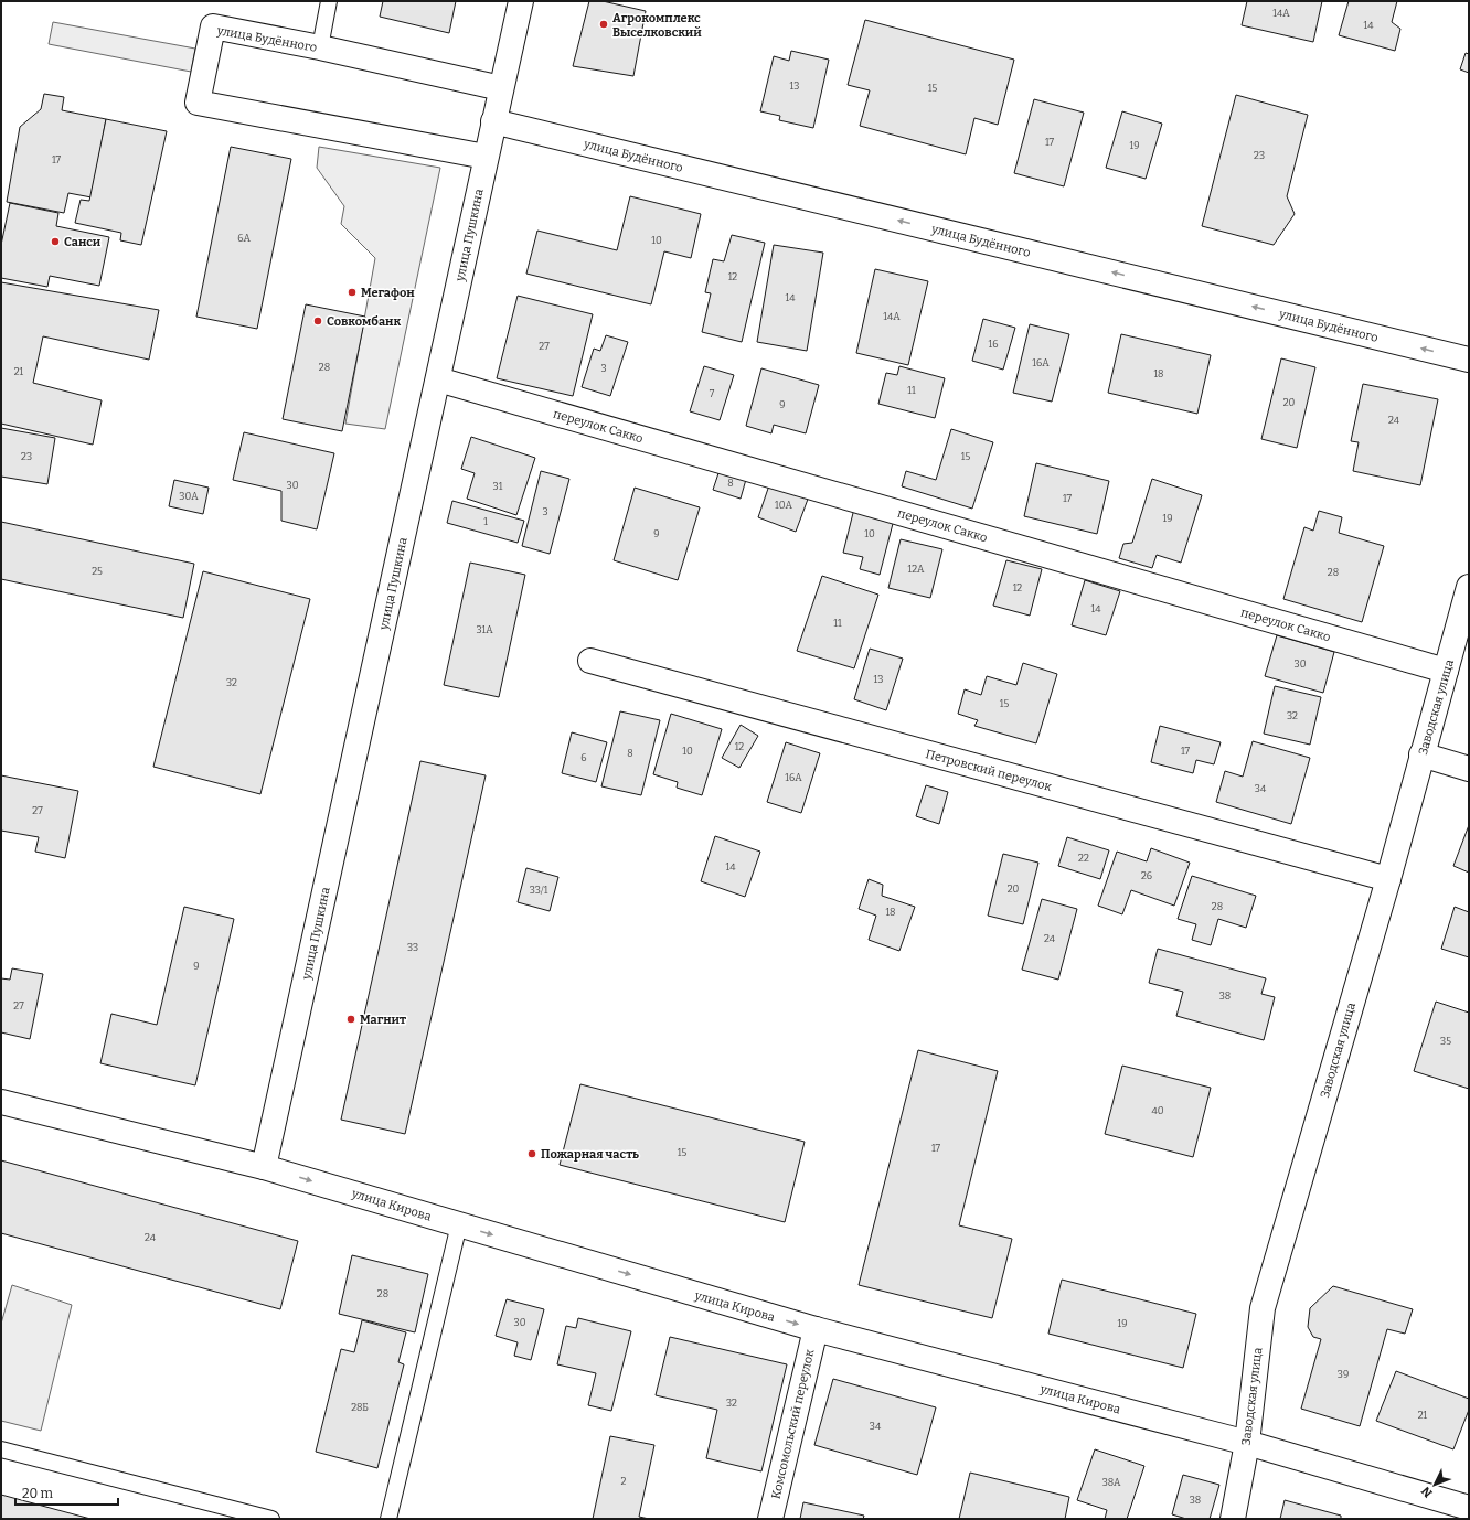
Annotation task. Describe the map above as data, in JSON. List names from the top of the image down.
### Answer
{
  "streets": {
    "street": [
      "улица Будённого",
      "улица Пушкина",
      "переулок Сакко",
      "Заводская улица",
      "Петровский переулок",
      "улица Кирова",
      "Комсомольский переулок"
    ]
  },
  "crossings": [
    ["улица Будённого", "улица Пушкина"],
    ["улица Пушкина", "переулок Сакко"],
    ["улица Пушкина", "улица Кирова"],
    ["переулок Сакко", "Заводская улица"],
    ["Заводская улица", "Петровский переулок"],
    ["Заводская улица", "улица Кирова"],
    ["улица Кирова", "Комсомольский переулок"]
  ],
  "one_way": ["улица Будённого", "улица Кирова"],
  "places": [
    "Агрокомплекс Выселковский",
    "Санси",
    "Мегафон",
    "Совкомбанк",
    "Магнит",
    "Пожарная часть"
  ],
  "house_numbers": [
    "14А",
    "14",
    "13",
    "15",
    "17",
    "19",
    "23",
    "17",
    "6А",
    "10",
    "12",
    "14",
    "14А",
    "16",
    "27",
    "16А",
    "28",
    "3",
    "21",
    "18",
    "11",
    "7",
    "20",
    "9",
    "24",
    "23",
    "15",
    "8",
    "30",
    "31",
    "30А",
    "17",
    "10А",
    "3",
    "19",
    "1",
    "9",
    "10",
    "12А",
    "25",
    "28",
    "12",
    "14",
    "11",
    "31А",
    "30",
    "13",
    "32",
    "15",
    "32",
    "12",
    "10",
    "17",
    "8",
    "6",
    "16А",
    "34",
    "27",
    "22",
    "14",
    "26",
    "20",
    "33/1",
    "28",
    "18",
    "24",
    "33",
    "9",
    "38",
    "27",
    "35",
    "40",
    "17",
    "15",
    "24",
    "28",
    "30",
    "19",
    "39",
    "32",
    "28Б",
    "21",
    "34",
    "2",
    "38А",
    "38"
  ],
  "scale_bar": "20 m",
  "north": "bottom left"
}
